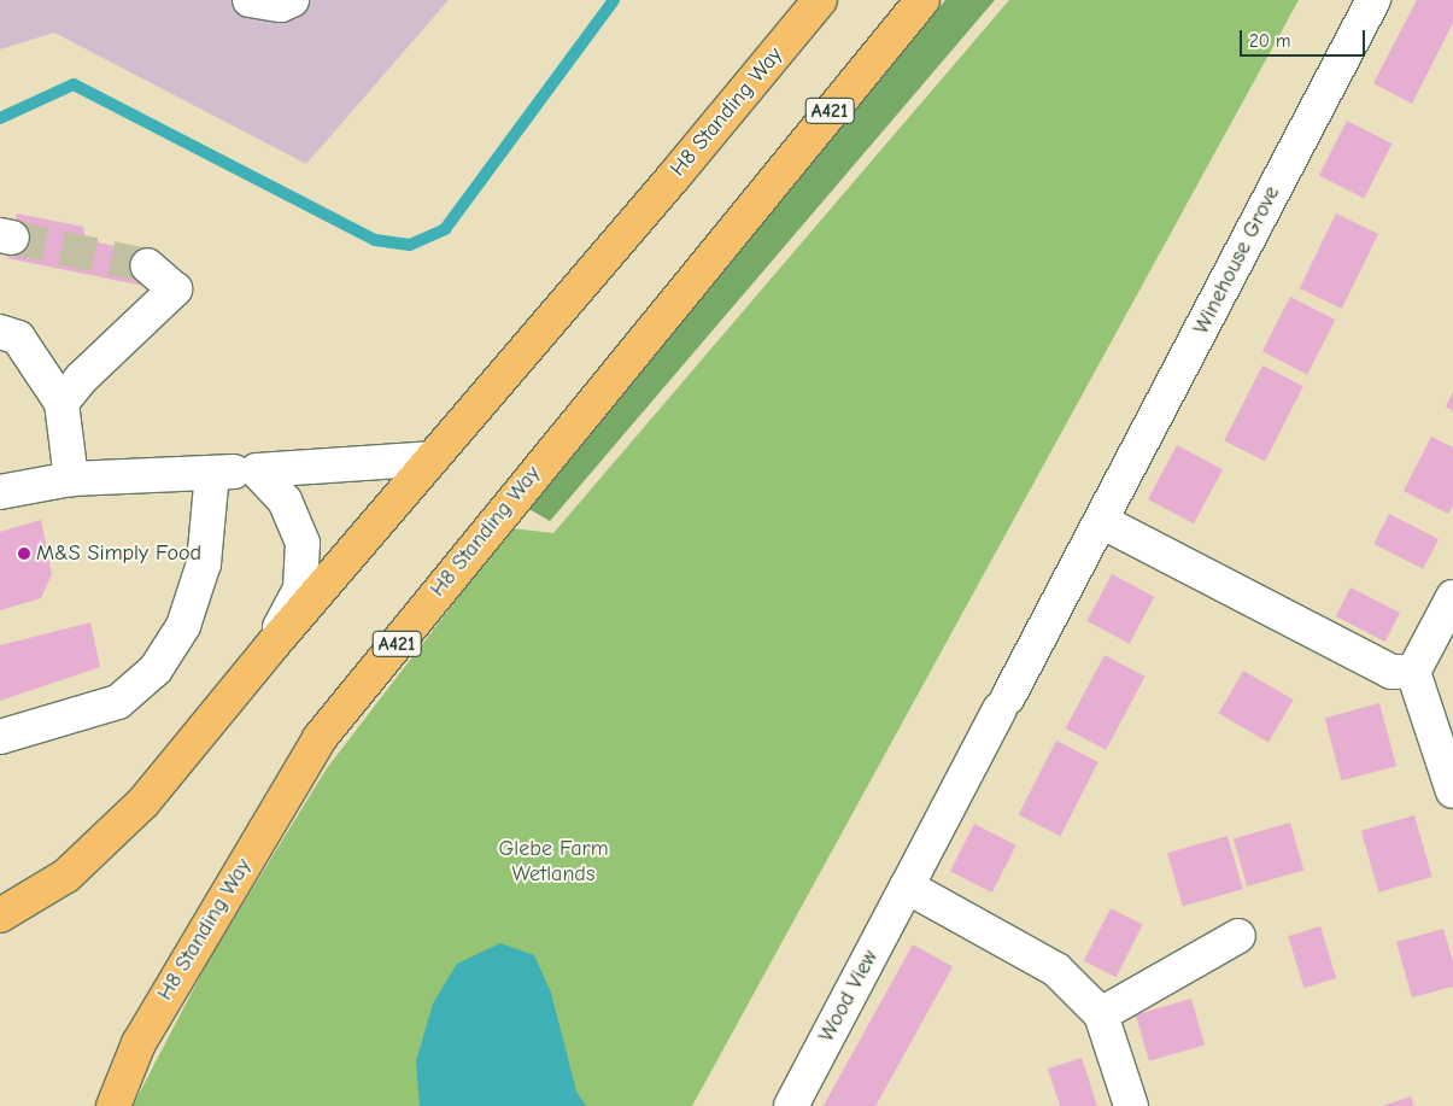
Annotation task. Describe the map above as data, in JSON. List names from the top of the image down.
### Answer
{
  "streets": {
    "highway": ["A421", "H8 Standing Way"],
    "street": ["Winehouse Grove", "Wood View"]
  },
  "crossings": [
    ["Winehouse Grove", "Wood View"]
  ],
  "parks": ["Glebe Farm Wetlands"],
  "places": ["M&S Simply Food"],
  "scale_bar": "20 m"
}
